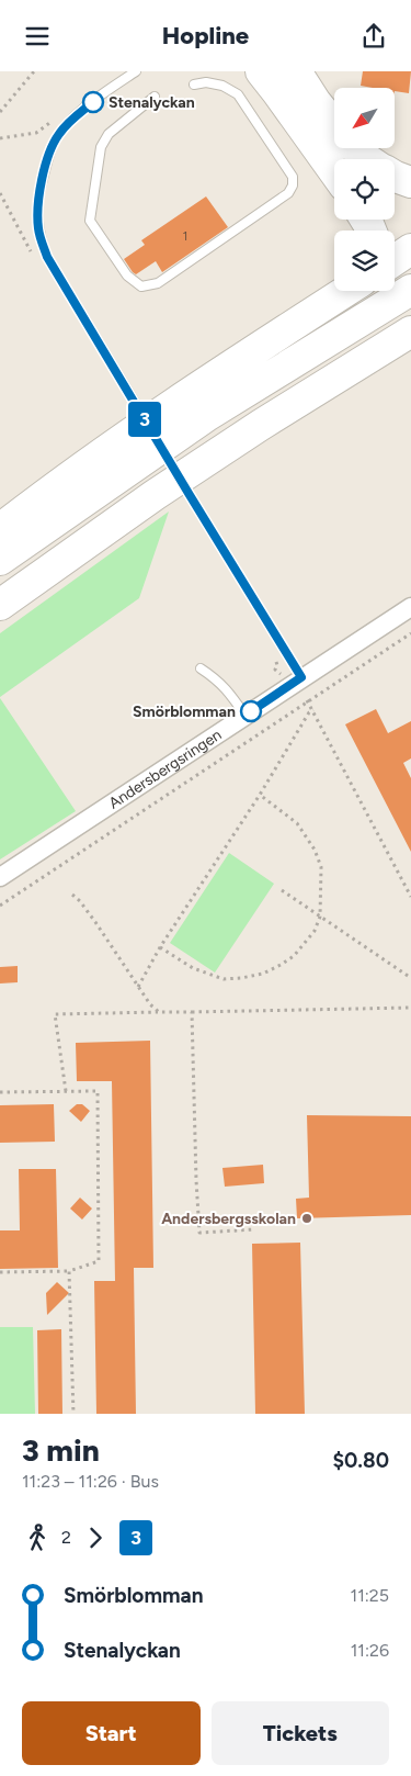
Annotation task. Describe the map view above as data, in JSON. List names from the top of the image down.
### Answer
{
  "streets": {
    "street": ["Andersbergsringen"]
  },
  "places": ["Stenalyckan", "Smörblomman", "Andersbergsskolan"],
  "lines": ["bus line 3"],
  "house_numbers": ["1"],
  "north": "bottom left",
  "page": {
    "header": "Hopline",
    "on_map": "3",
    "heading": ["3 min", "11:23 – 11:26 · Bus", "$0.80"],
    "legs": ["2", "3"],
    "list": [
      {
        "name": "Smörblomman",
        "value": "11:25"
      },
      {
        "name": "Stenalyckan",
        "value": "11:26"
      }
    ],
    "buttons": ["Start", "Tickets"]
  }
}
